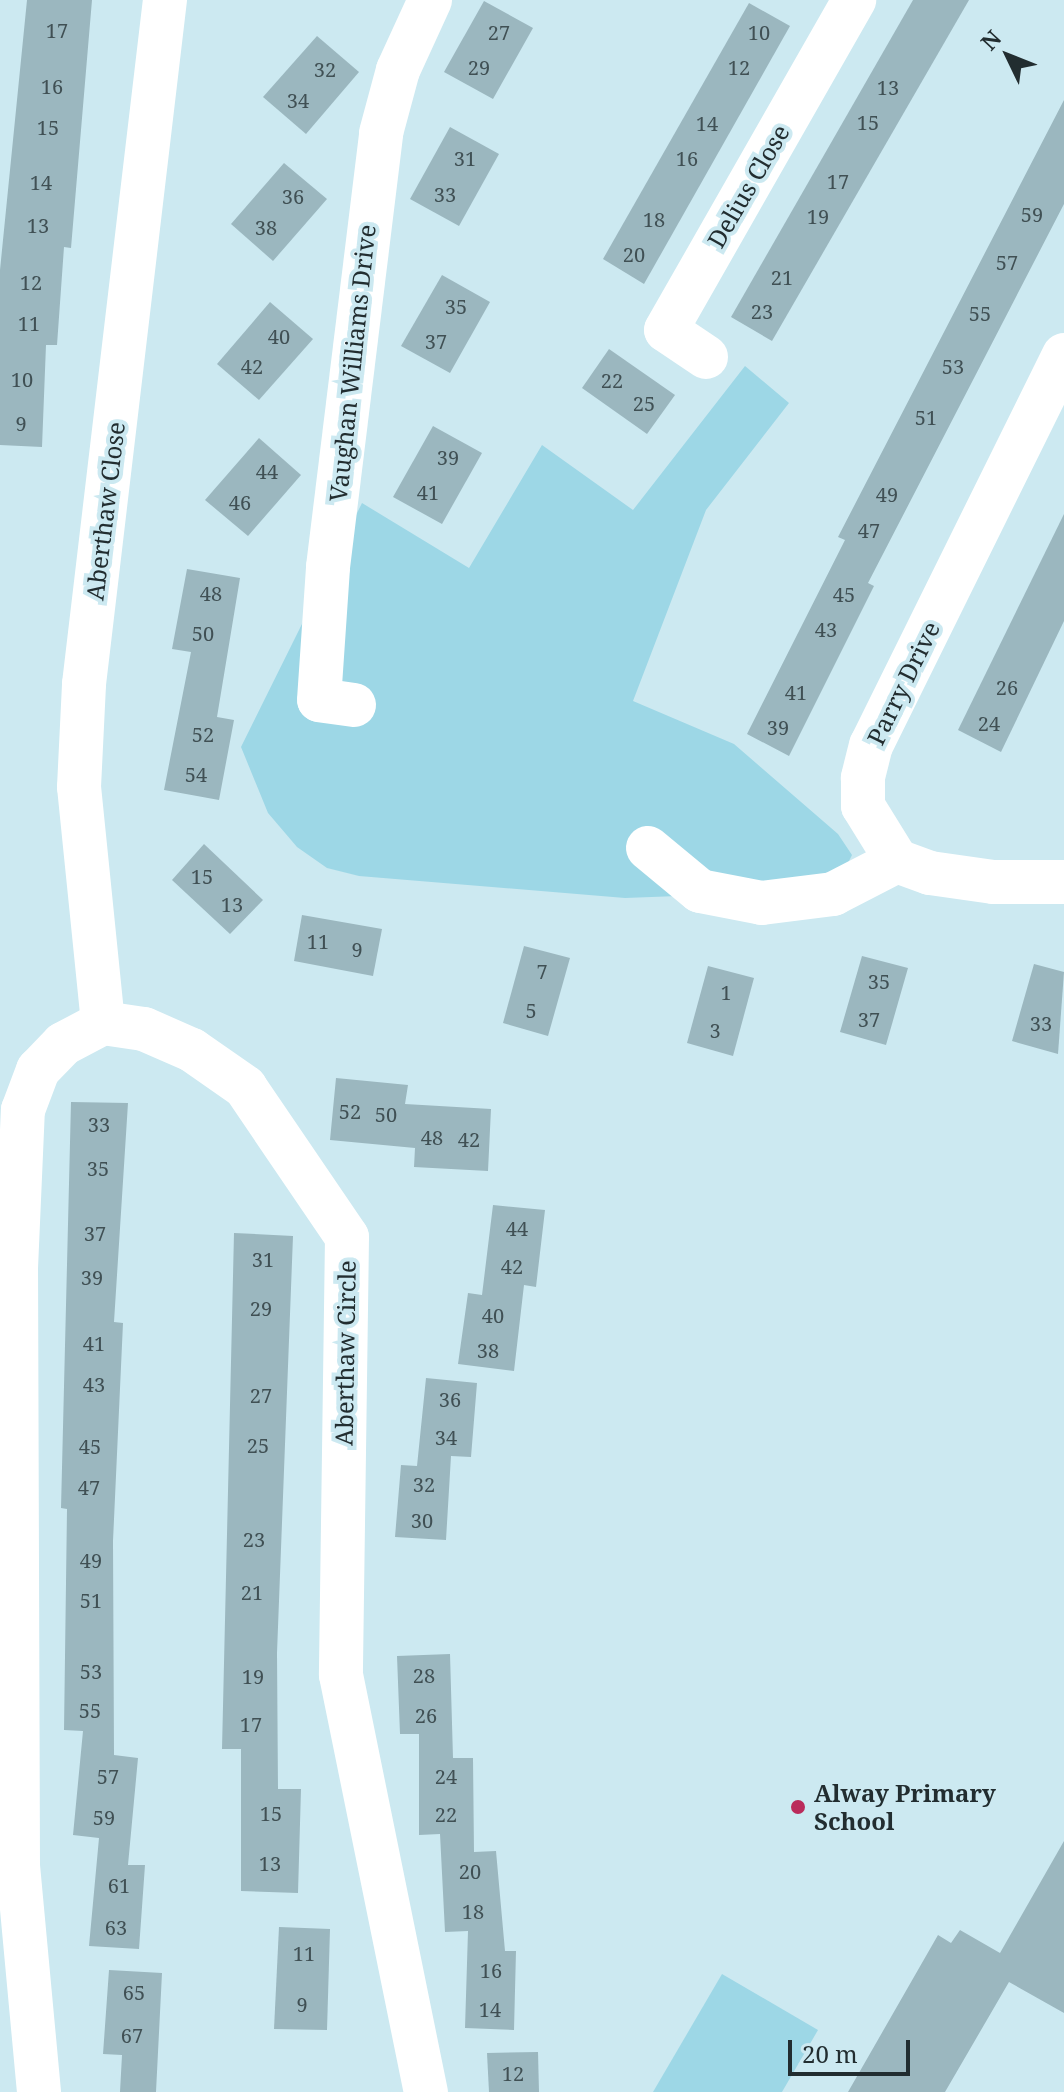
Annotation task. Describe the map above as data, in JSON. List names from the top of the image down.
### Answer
{
  "streets": {
    "street": [
      "Delius Close",
      "Vaughan Williams Drive",
      "Aberthaw Close",
      "Parry Drive",
      "Aberthaw Circle"
    ]
  },
  "crossings": [
    ["Aberthaw Close", "Aberthaw Circle"]
  ],
  "places": ["Alway Primary School"],
  "house_numbers": [
    "17",
    "27",
    "10",
    "29",
    "12",
    "32",
    "16",
    "13",
    "34",
    "15",
    "14",
    "15",
    "31",
    "16",
    "17",
    "14",
    "33",
    "36",
    "59",
    "19",
    "18",
    "13",
    "38",
    "20",
    "57",
    "21",
    "12",
    "35",
    "23",
    "55",
    "11",
    "40",
    "37",
    "42",
    "53",
    "10",
    "22",
    "25",
    "51",
    "9",
    "39",
    "44",
    "41",
    "49",
    "46",
    "47",
    "48",
    "45",
    "43",
    "50",
    "26",
    "41",
    "24",
    "39",
    "52",
    "54",
    "15",
    "13",
    "11",
    "9",
    "7",
    "35",
    "1",
    "5",
    "37",
    "33",
    "3",
    "52",
    "50",
    "33",
    "48",
    "42",
    "35",
    "44",
    "37",
    "31",
    "42",
    "39",
    "29",
    "40",
    "41",
    "38",
    "43",
    "27",
    "36",
    "34",
    "25",
    "45",
    "32",
    "47",
    "30",
    "23",
    "49",
    "21",
    "51",
    "53",
    "28",
    "19",
    "55",
    "26",
    "17",
    "57",
    "24",
    "15",
    "22",
    "59",
    "13",
    "20",
    "61",
    "18",
    "63",
    "11",
    "16",
    "65",
    "9",
    "14",
    "67",
    "12"
  ],
  "scale_bar": "20 m",
  "north": "top left"
}
